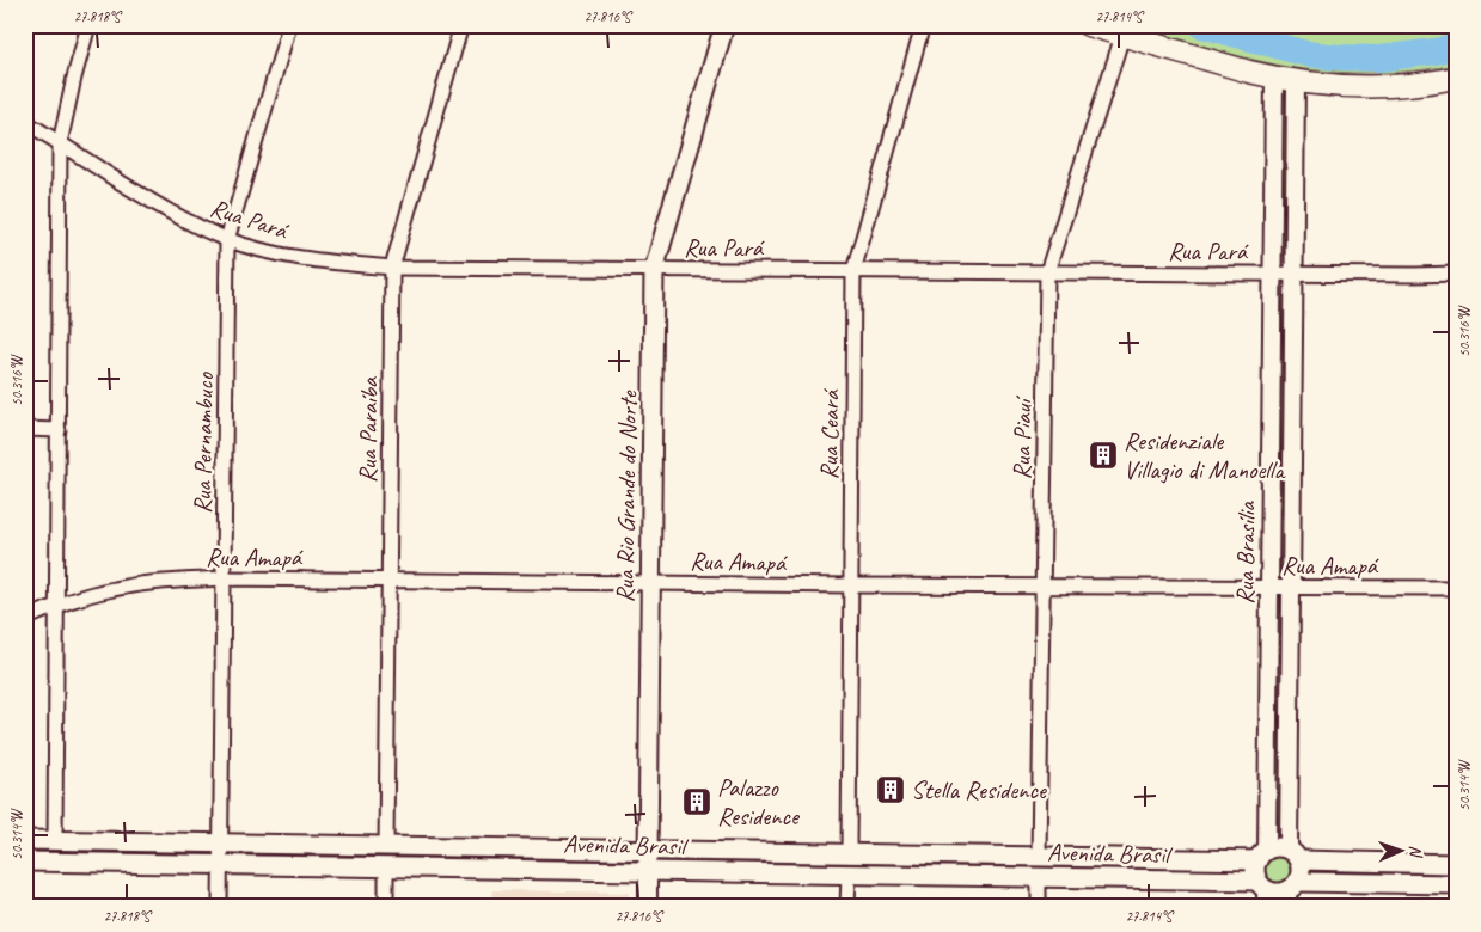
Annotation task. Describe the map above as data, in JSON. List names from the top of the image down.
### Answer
{
  "streets": {
    "main road": ["Rua Rio Grande do Norte", "Avenida Brasil"],
    "street": [
      "Rua Pará",
      "Rua Paraíba",
      "Rua Ceará",
      "Rua Piauí",
      "Rua Pernambuco",
      "Rua Brasília",
      "Rua Amapá"
    ]
  },
  "crossings": [
    ["Rua Pará", "Rua Paraíba"],
    ["Rua Pará", "Rua Ceará"],
    ["Rua Pará", "Rua Piauí"],
    ["Rua Pará", "Rua Pernambuco"],
    ["Rua Pará", "Rua Rio Grande do Norte"],
    ["Rua Pará", "Rua Brasília"],
    ["Rua Paraíba", "Rua Amapá"],
    ["Rua Paraíba", "Avenida Brasil"],
    ["Rua Ceará", "Rua Amapá"],
    ["Rua Ceará", "Avenida Brasil"],
    ["Rua Piauí", "Rua Amapá"],
    ["Rua Piauí", "Avenida Brasil"],
    ["Rua Pernambuco", "Rua Amapá"],
    ["Rua Pernambuco", "Avenida Brasil"],
    ["Rua Rio Grande do Norte", "Rua Amapá"],
    ["Rua Rio Grande do Norte", "Avenida Brasil"],
    ["Rua Brasília", "Rua Amapá"],
    ["Rua Brasília", "Avenida Brasil"]
  ],
  "places": {
    "building": ["Residenziale Villagio di Manoella", "Stella Residence", "Palazzo Residence"]
  },
  "north": "right",
  "coordinates": [
    "27.818°S",
    "27.816°S",
    "27.814°S",
    "50.316°W",
    "50.314°W"
  ]
}
